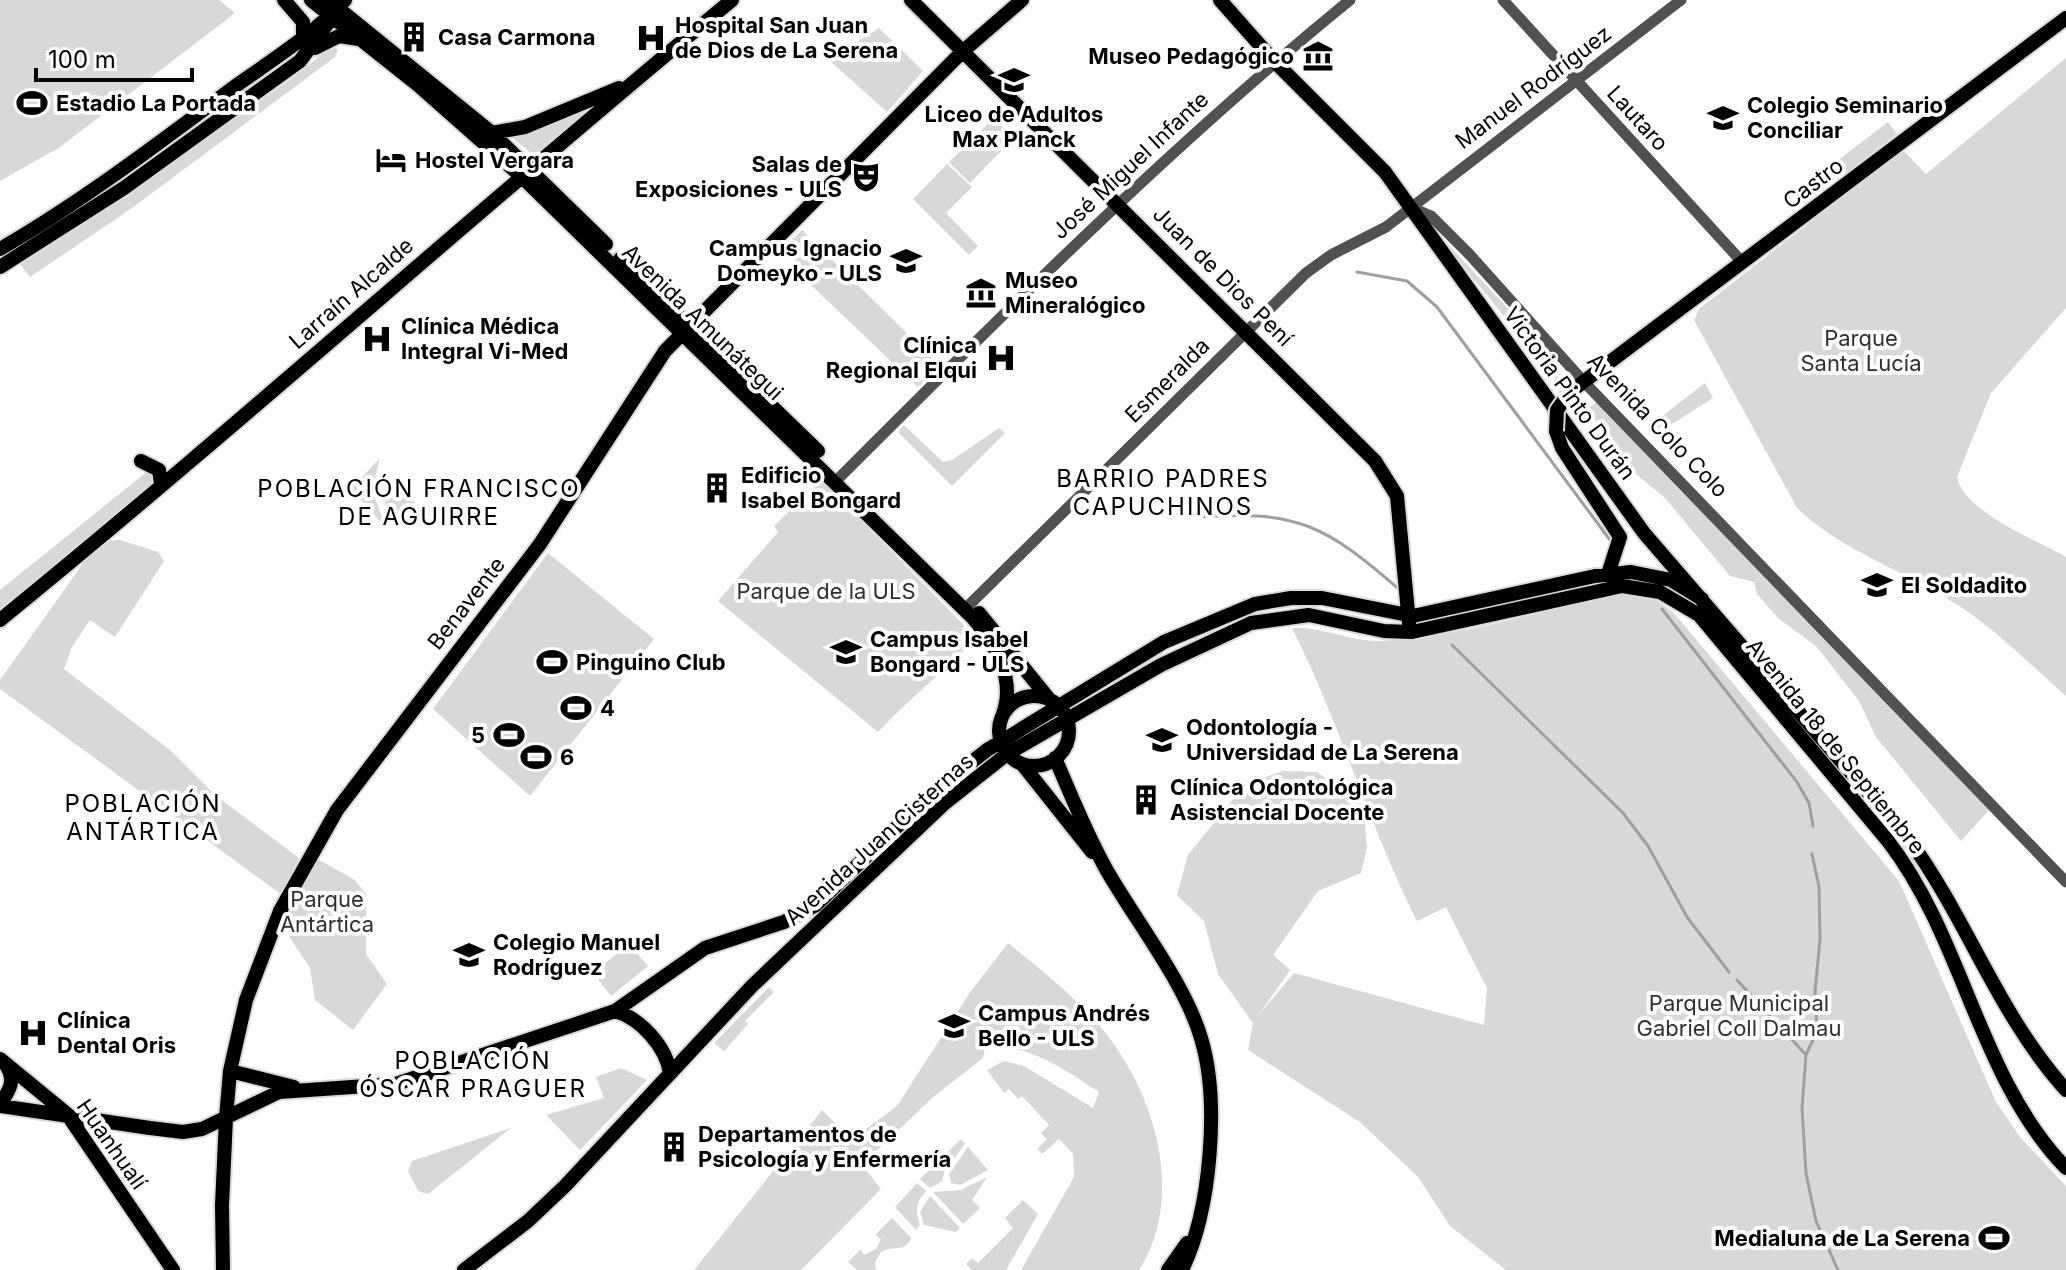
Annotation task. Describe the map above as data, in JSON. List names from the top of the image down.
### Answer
{
  "streets": {
    "main road": [
      "Castro",
      "Juan de Dios Pení",
      "Larraín Alcalde",
      "Avenida Amunátegui",
      "Victoria Pinto Durán",
      "Avenida Colo Colo",
      "Benavente",
      "Avenida 18 de Septiembre",
      "Avenida Juan Cisternas",
      "Huanhualí"
    ],
    "street": [
      "Manuel Rodríguez",
      "Lautaro",
      "José Miguel Infante",
      "Esmeralda"
    ]
  },
  "crossings": [
    ["Manuel Rodríguez", "Lautaro"],
    ["Manuel Rodríguez", "Esmeralda"],
    ["Manuel Rodríguez", "Victoria Pinto Durán"],
    ["Manuel Rodríguez", "Avenida Colo Colo"],
    ["Lautaro", "Castro"],
    ["José Miguel Infante", "Juan de Dios Pení"],
    ["José Miguel Infante", "Avenida Amunátegui"],
    ["José Miguel Infante", "Avenida Colo Colo"],
    ["Castro", "Avenida Colo Colo"],
    ["Juan de Dios Pení", "Esmeralda"],
    ["Juan de Dios Pení", "Benavente"],
    ["Juan de Dios Pení", "Avenida Juan Cisternas"],
    ["Larraín Alcalde", "Avenida Amunátegui"],
    ["Avenida Amunátegui", "Esmeralda"],
    ["Avenida Amunátegui", "Benavente"],
    ["Avenida Amunátegui", "Avenida Juan Cisternas"],
    ["Esmeralda", "Victoria Pinto Durán"],
    ["Esmeralda", "Avenida Colo Colo"],
    ["Victoria Pinto Durán", "Avenida Colo Colo"],
    ["Victoria Pinto Durán", "Avenida 18 de Septiembre"],
    ["Victoria Pinto Durán", "Avenida Juan Cisternas"],
    ["Avenida 18 de Septiembre", "Avenida Juan Cisternas"]
  ],
  "districts": [
    "BARRIO PADRES CAPUCHINOS",
    "POBLACIÓN FRANCISCO DE AGUIRRE",
    "POBLACIÓN ANTÁRTICA",
    "POBLACIÓN ÓSCAR PRAGUER"
  ],
  "parks": [
    "Parque Santa Lucía",
    "Parque de la ULS",
    "Parque Antártica",
    "Parque Municipal Gabriel Coll Dalmau"
  ],
  "places": {
    "building": [
      "Casa Carmona",
      "Edificio Isabel Bongard",
      "Clínica Odontológica Asistencial Docente",
      "Departamentos de Psicología y Enfermería"
    ],
    "hospital": [
      "Hospital San Juan de Dios de La Serena",
      "Clínica Médica Integral Vi-Med",
      "Clínica Regional Elqui",
      "Clínica Dental Oris"
    ],
    "museum": ["Museo Pedagógico", "Museo Mineralógico"],
    "school or university": [
      "Liceo de Adultos Max Planck",
      "Colegio Seminario Conciliar",
      "Campus Ignacio Domeyko - ULS",
      "El Soldadito",
      "Campus Isabel Bongard - ULS",
      "Odontología - Universidad de La Serena",
      "Colegio Manuel Rodríguez",
      "Campus Andrés Bello - ULS"
    ],
    "sports": [
      "Estadio La Portada",
      "Pinguino Club",
      "4",
      "5",
      "6",
      "Medialuna de La Serena"
    ],
    "hotel": ["Hostel Vergara"],
    "theatre": ["Salas de Exposiciones - ULS"]
  },
  "scale_bar": "100 m"
}
